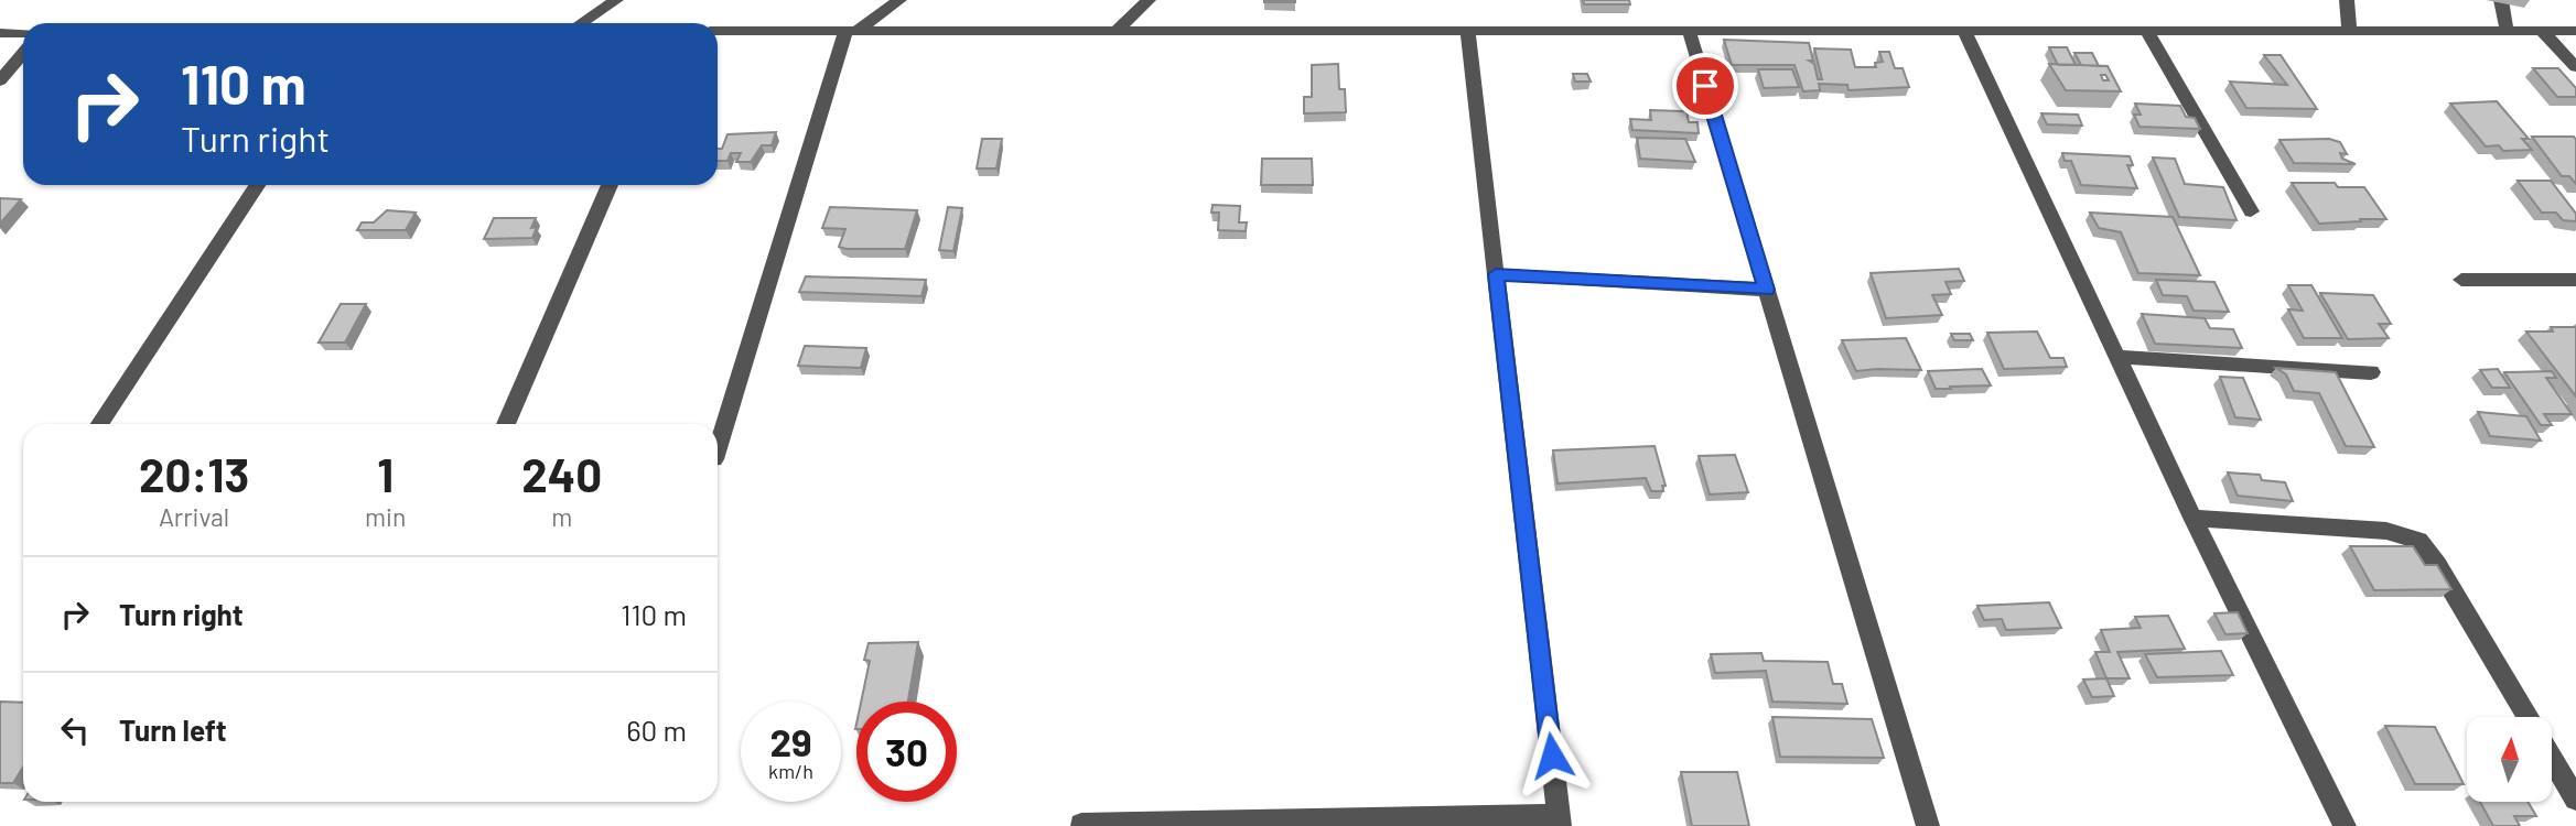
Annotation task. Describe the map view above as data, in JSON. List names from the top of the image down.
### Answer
{
  "north": "top",
  "page": {
    "turn": ["110 m", "Turn right"],
    "eta": [
      "20:13",
      "Arrival",
      "1",
      "min",
      "240",
      "m"
    ],
    "list": [
      {
        "name": "Turn right",
        "value": "110 m"
      },
      {
        "name": "Turn left",
        "value": "60 m"
      }
    ],
    "speed": "29 km/h",
    "limit": "30"
  }
}
